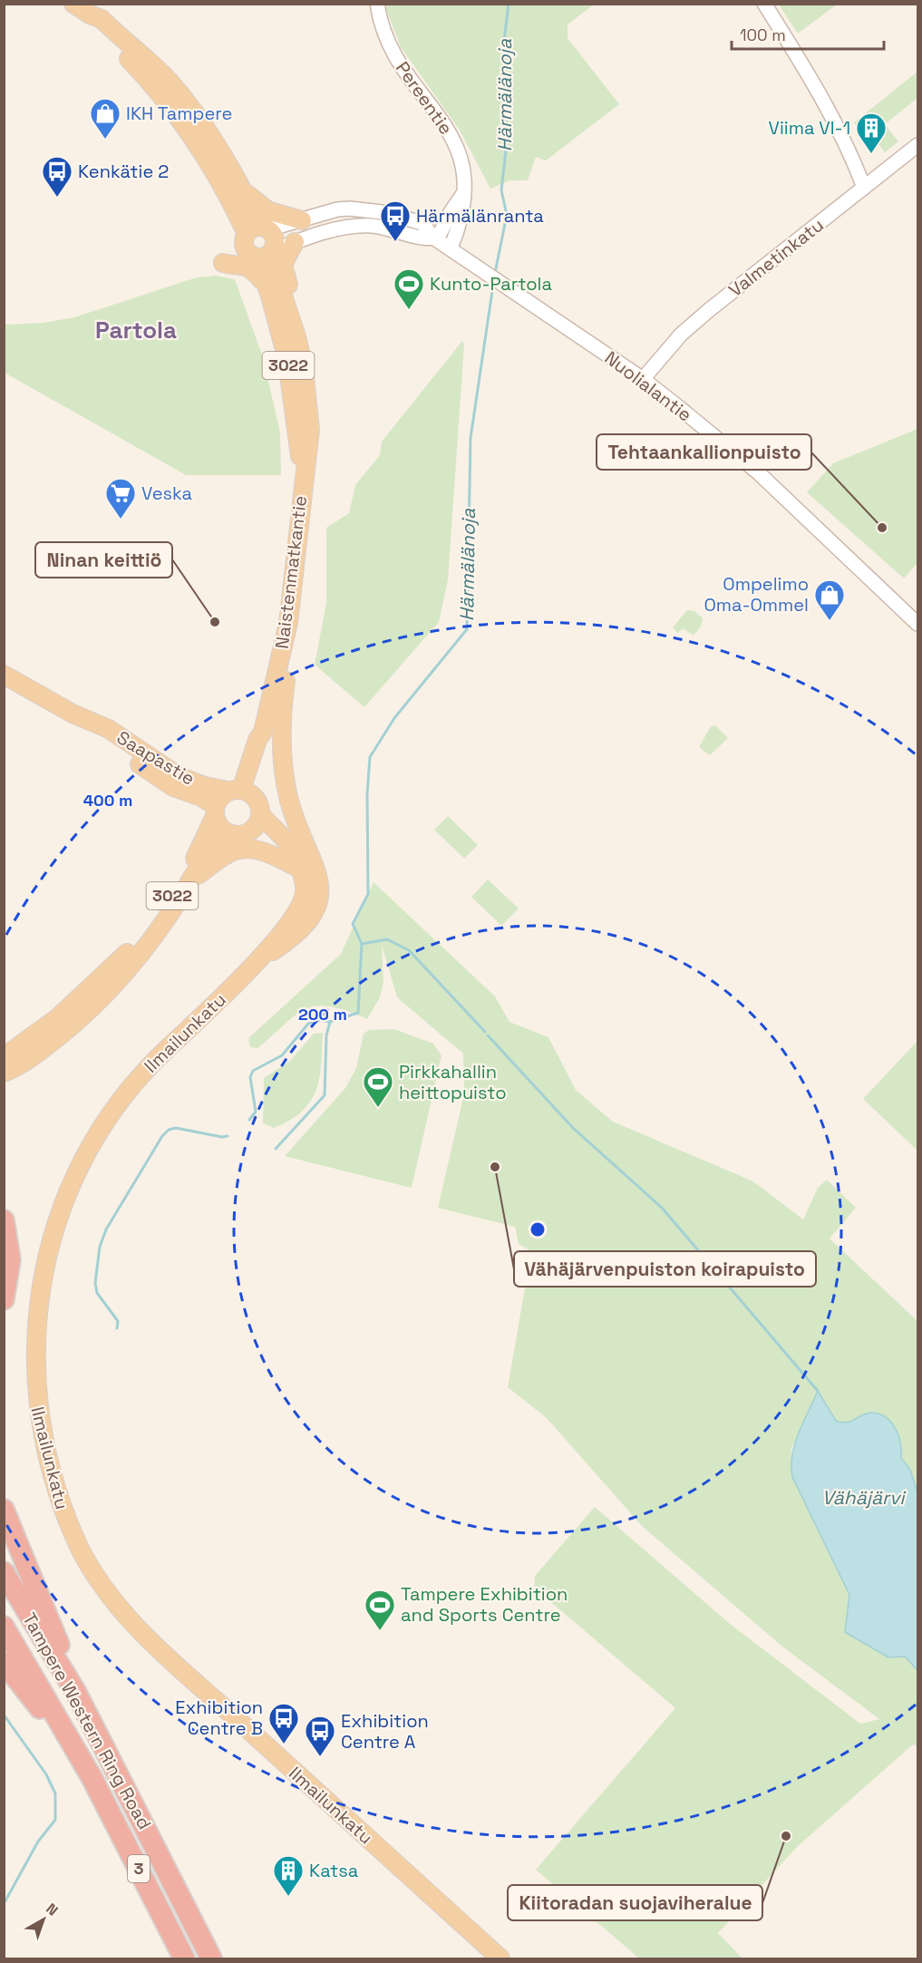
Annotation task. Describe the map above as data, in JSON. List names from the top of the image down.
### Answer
{
  "streets": {
    "highway": ["Tampere Western Ring Road", "3"],
    "main road": [
      "3022",
      "Naistenmatkantie",
      "Saapastie",
      "Ilmailunkatu"
    ],
    "street": ["Pereentie", "Valmetinkatu", "Nuolialantie"]
  },
  "crossings": [
    ["Pereentie", "Nuolialantie"],
    ["Valmetinkatu", "Nuolialantie"],
    ["3022", "Naistenmatkantie"],
    ["3022", "Saapastie"],
    ["3022", "Ilmailunkatu"],
    ["Nuolialantie", "Naistenmatkantie"],
    ["Naistenmatkantie", "Saapastie"],
    ["Naistenmatkantie", "Ilmailunkatu"],
    ["Saapastie", "Ilmailunkatu"]
  ],
  "districts": ["Partola"],
  "water": ["Härmälänoja", "Vähäjärvi"],
  "places": {
    "shop": ["IKH Tampere", "Ompelimo Oma-Ommel"],
    "building": ["Viima VI-1", "Katsa"],
    "bus stop": [
      "Kenkätie 2",
      "Härmälänranta",
      "Exhibition Centre B",
      "Exhibition Centre A"
    ],
    "sports": ["Kunto-Partola", "Pirkkahallin heittopuisto", "Tampere Exhibition and Sports Centre"],
    "supermarket": ["Veska"],
    "other": [
      "Tehtaankallionpuisto",
      "Ninan keittiö",
      "Vähäjärvenpuiston koirapuisto",
      "Kiitoradan suojaviheralue"
    ]
  },
  "scale_bar": "100 m",
  "north": "top right",
  "rings": ["400 m", "200 m"]
}
